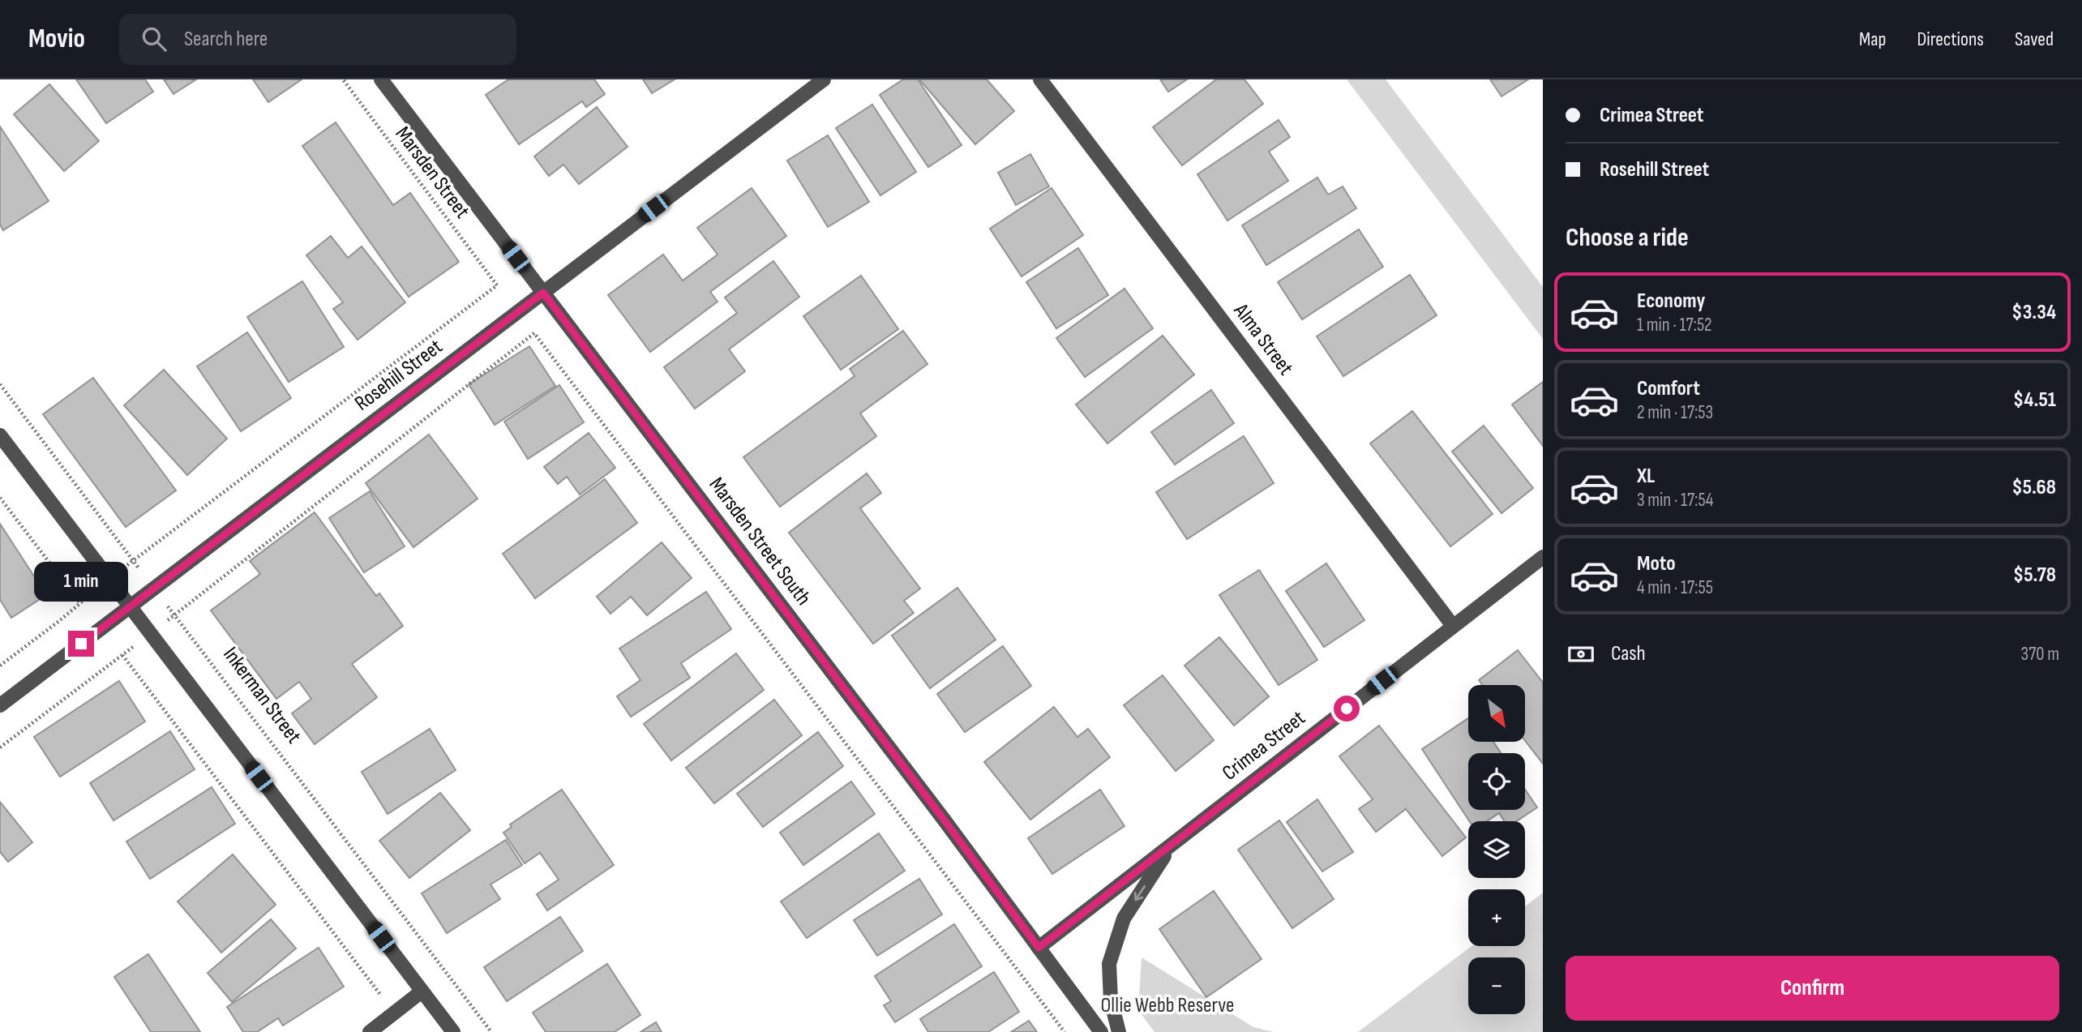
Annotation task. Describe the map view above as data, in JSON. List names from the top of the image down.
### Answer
{
  "streets": {
    "street": [
      "Alma Street",
      "Rosehill Street",
      "Marsden Street South",
      "Crimea Street"
    ],
    "path": ["Marsden Street", "Inkerman Street"]
  },
  "crossings": [
    ["Marsden Street", "Rosehill Street"],
    ["Alma Street", "Crimea Street"],
    ["Rosehill Street", "Marsden Street South"],
    ["Rosehill Street", "Inkerman Street"],
    ["Marsden Street South", "Crimea Street"]
  ],
  "parks": ["Ollie Webb Reserve"],
  "north": "bottom right",
  "page": {
    "header": "Movio",
    "search": "Search here",
    "nav": ["Map", "Directions", "Saved"],
    "banner": ["Crimea Street", "Rosehill Street"],
    "heading": "Choose a ride",
    "list": [
      {
        "name": "Economy",
        "note": "1 min · 17:52",
        "value": "$3.34"
      },
      {
        "name": "Comfort",
        "note": "2 min · 17:53",
        "value": "$4.51"
      },
      {
        "name": "XL",
        "note": "3 min · 17:54",
        "value": "$5.68"
      },
      {
        "name": "Moto",
        "note": "4 min · 17:55",
        "value": "$5.78"
      }
    ],
    "bubble": "1 min",
    "pay": ["Cash", "370 m"],
    "map_buttons": ["+", "−"],
    "buttons": "Confirm"
  }
}
